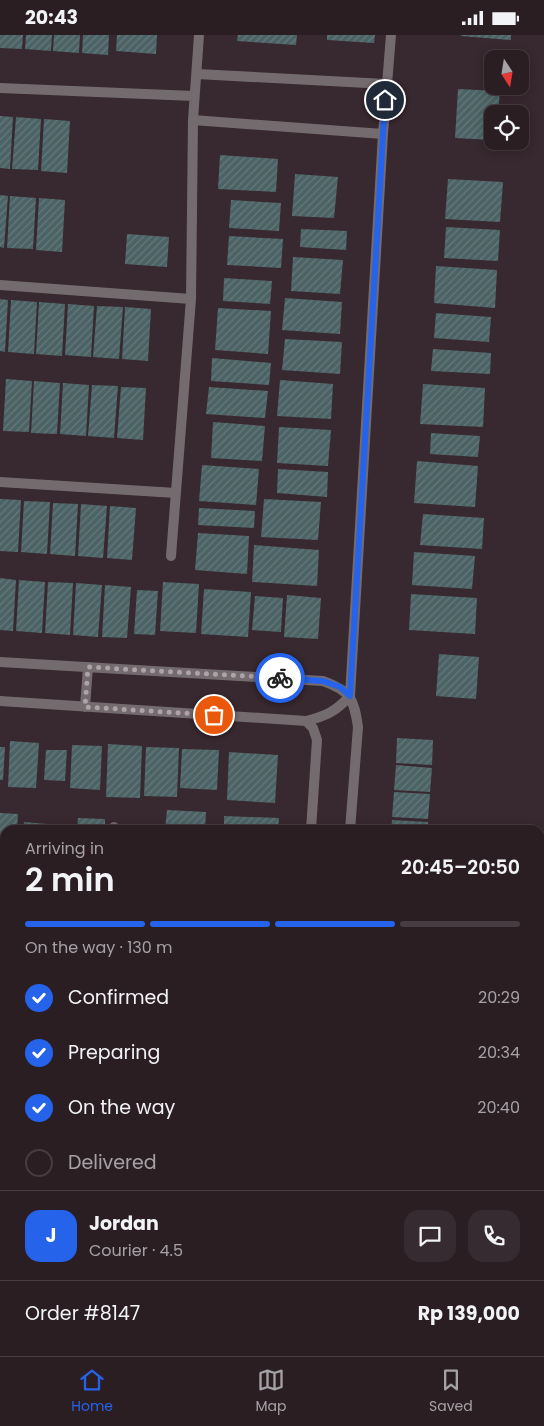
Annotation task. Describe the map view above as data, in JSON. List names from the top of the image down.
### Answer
{
  "north": "bottom",
  "page": {
    "status": "20:43",
    "heading": ["2 min", "Arriving in", "20:45–20:50"],
    "panel": [
      "Jordan",
      "Courier · 4.5",
      "Order #8147",
      "Rp 139,000"
    ],
    "bar": "On the way · 130 m",
    "list": [
      ["Confirmed", "20:29"],
      ["Preparing", "20:34"],
      ["On the way", "20:40"],
      "Delivered"
    ],
    "round": "J",
    "tabs": ["Home", "Map", "Saved"]
  }
}
